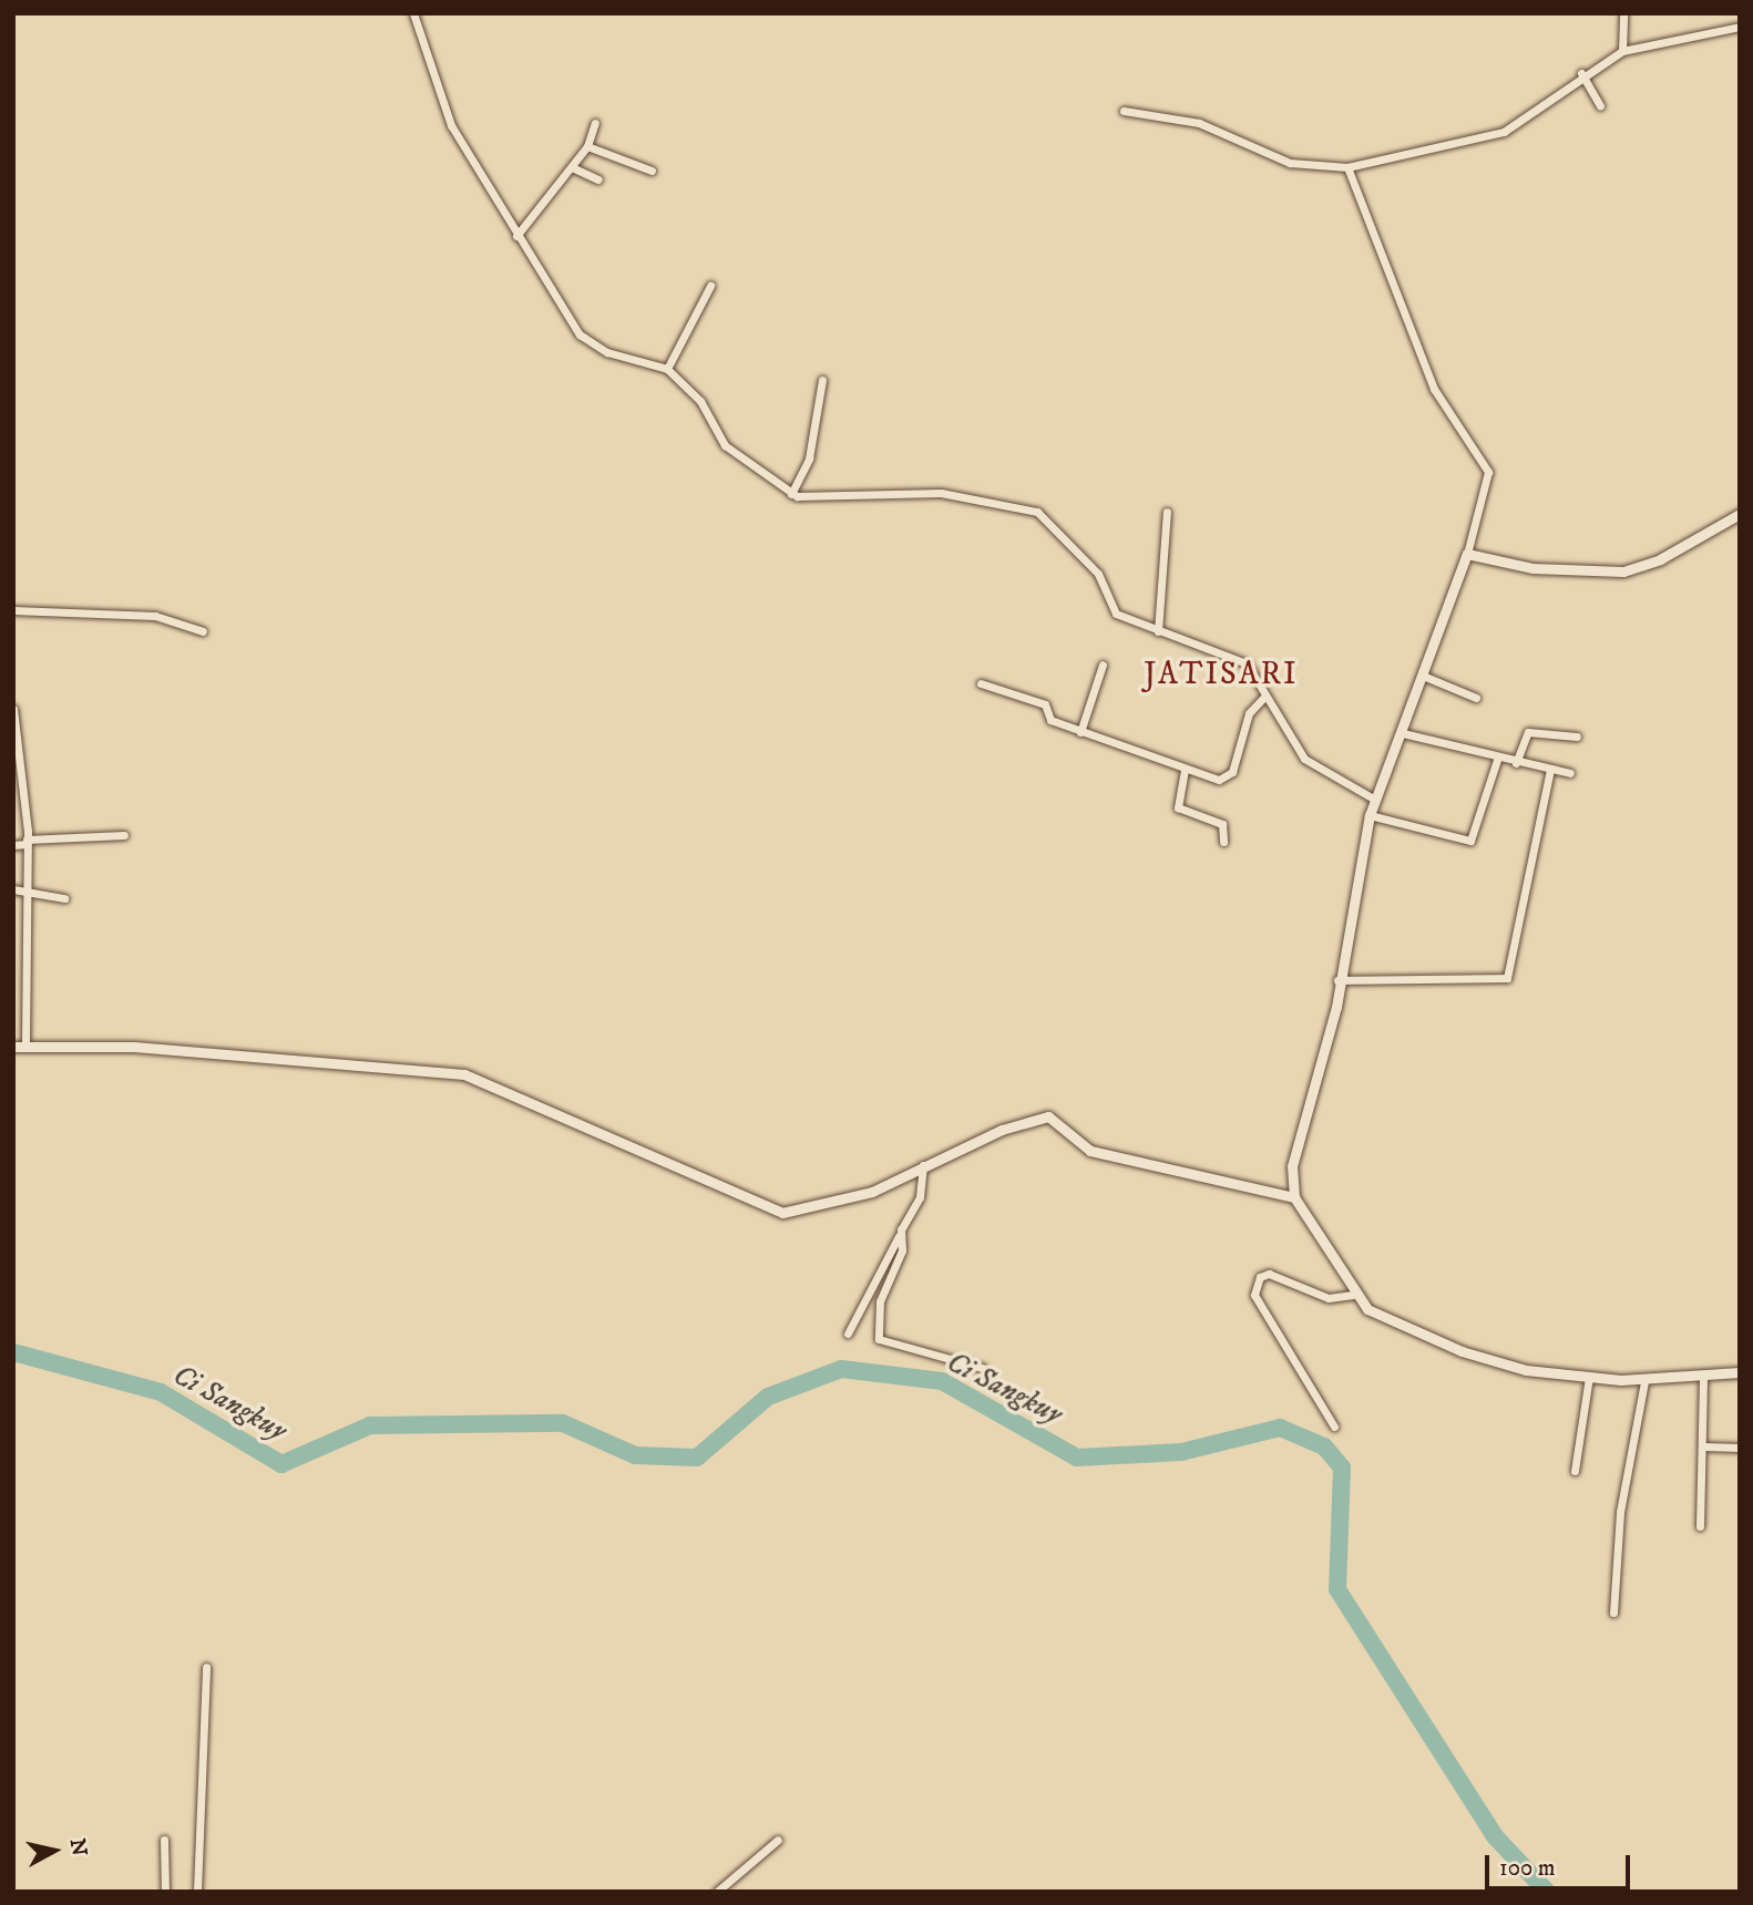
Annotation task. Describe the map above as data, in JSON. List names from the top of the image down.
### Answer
{
  "districts": ["JATISARI"],
  "water": ["Ci Sangkuy"],
  "scale_bar": "100 m",
  "north": "right"
}
